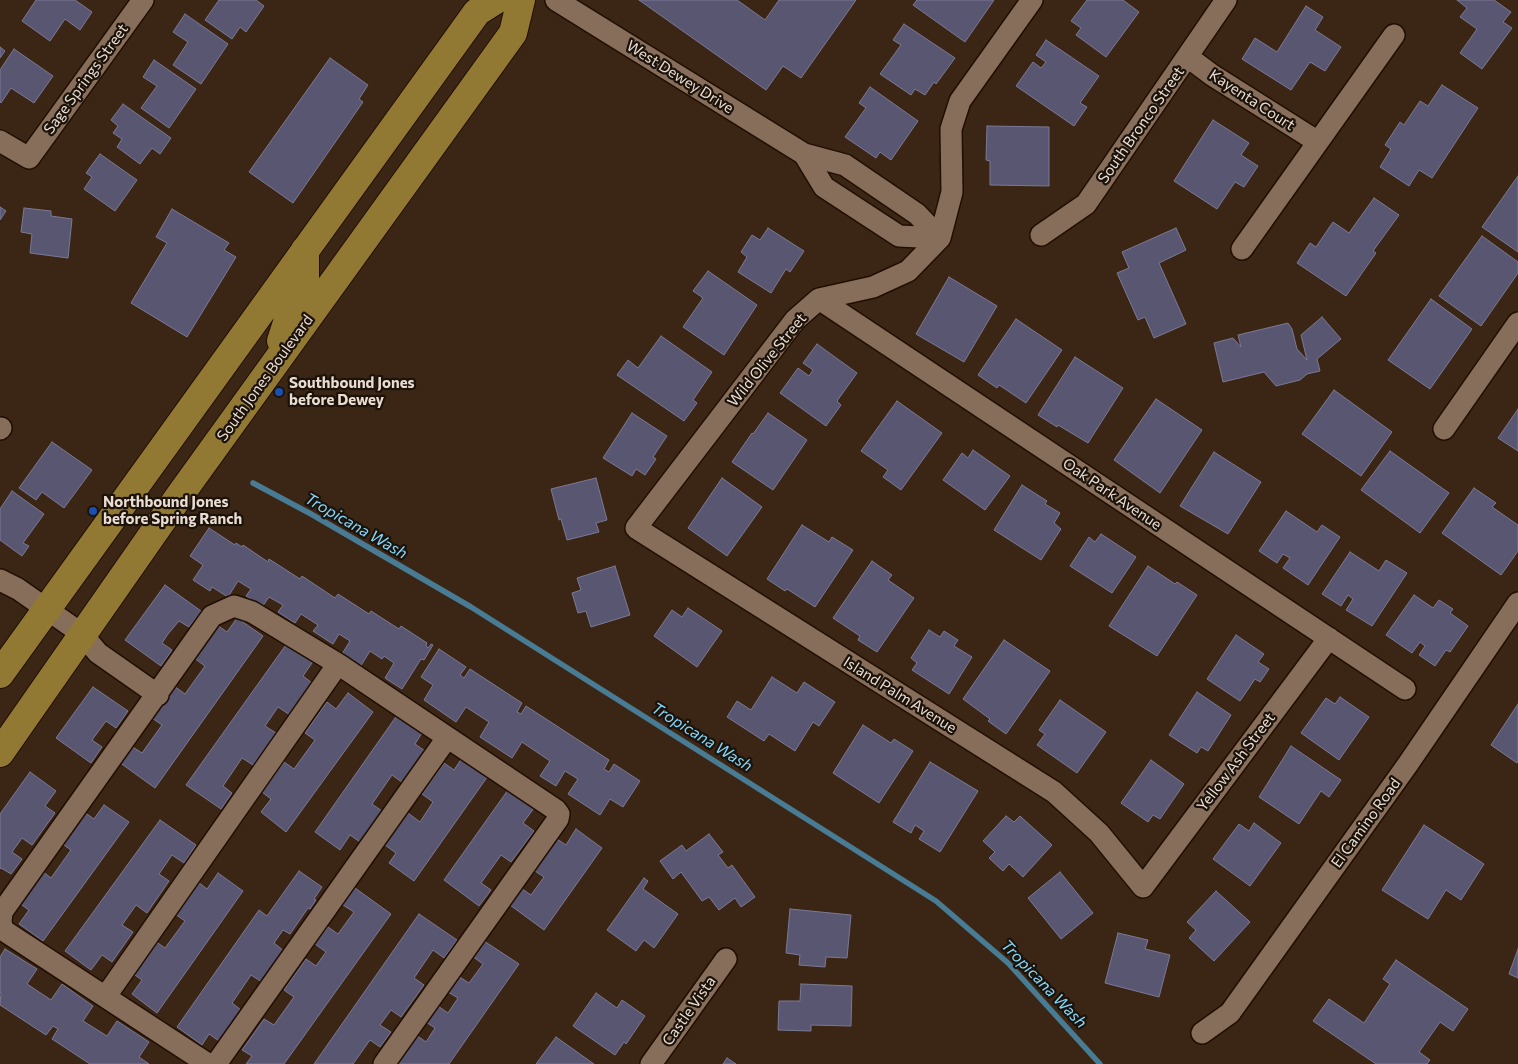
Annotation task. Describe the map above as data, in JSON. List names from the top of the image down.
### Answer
{
  "streets": {
    "main road": ["South Jones Boulevard"],
    "street": [
      "West Dewey Drive",
      "Sage Springs Street",
      "Kayenta Court",
      "South Bronco Street",
      "Wild Olive Street",
      "Oak Park Avenue",
      "Island Palm Avenue",
      "Yellow Ash Street",
      "El Camino Road",
      "Castle Vista"
    ]
  },
  "crossings": [
    ["West Dewey Drive", "Wild Olive Street"],
    ["Kayenta Court", "South Bronco Street"],
    ["Wild Olive Street", "Oak Park Avenue"],
    ["Wild Olive Street", "Island Palm Avenue"],
    ["Oak Park Avenue", "Yellow Ash Street"],
    ["Island Palm Avenue", "Yellow Ash Street"]
  ],
  "water": ["Tropicana Wash"],
  "places": ["Southbound Jones before Dewey", "Northbound Jones before Spring Ranch"]
}
